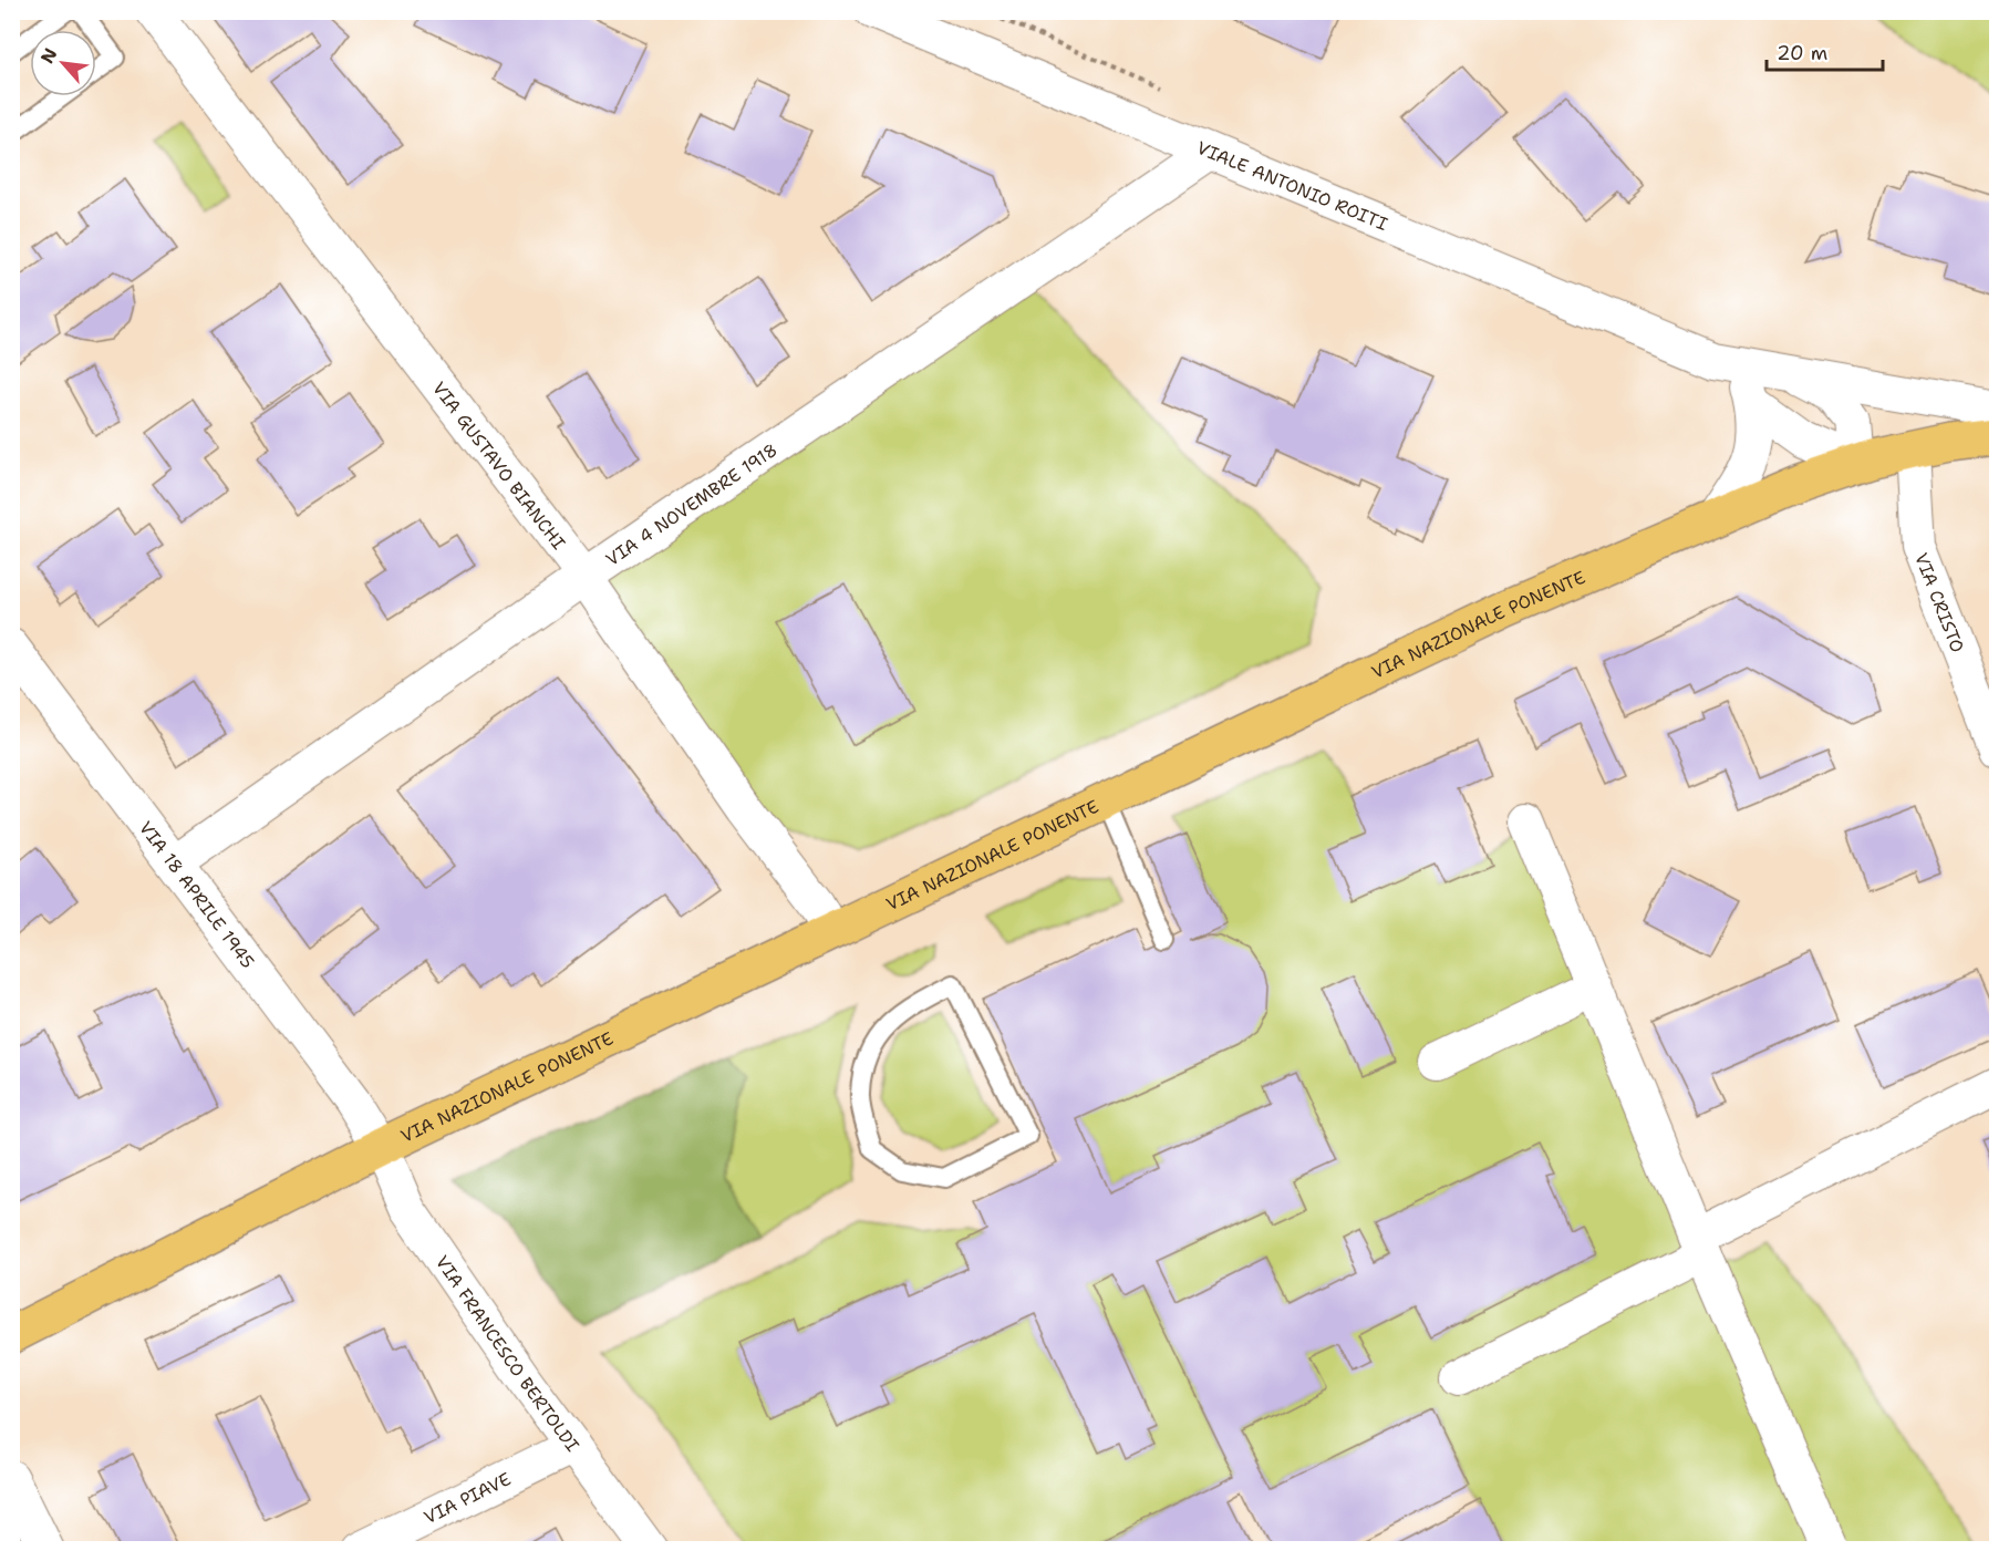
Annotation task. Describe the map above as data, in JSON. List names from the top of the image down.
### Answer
{
  "streets": {
    "main road": ["VIA NAZIONALE PONENTE"],
    "street": [
      "VIALE ANTONIO ROITI",
      "VIA GUSTAVO BIANCHI",
      "VIA 4 NOVEMBRE 1918",
      "VIA CRISTO",
      "VIA 18 APRILE 1945",
      "VIA FRANCESCO BERTOLDI",
      "VIA PIAVE"
    ]
  },
  "crossings": [
    ["VIALE ANTONIO ROITI", "VIA 4 NOVEMBRE 1918"],
    ["VIALE ANTONIO ROITI", "VIA NAZIONALE PONENTE"],
    ["VIA GUSTAVO BIANCHI", "VIA 4 NOVEMBRE 1918"],
    ["VIA GUSTAVO BIANCHI", "VIA NAZIONALE PONENTE"],
    ["VIA 4 NOVEMBRE 1918", "VIA 18 APRILE 1945"],
    ["VIA CRISTO", "VIA NAZIONALE PONENTE"],
    ["VIA NAZIONALE PONENTE", "VIA 18 APRILE 1945"],
    ["VIA NAZIONALE PONENTE", "VIA FRANCESCO BERTOLDI"],
    ["VIA 18 APRILE 1945", "VIA FRANCESCO BERTOLDI"],
    ["VIA FRANCESCO BERTOLDI", "VIA PIAVE"]
  ],
  "scale_bar": "20 m",
  "north": "top left"
}
